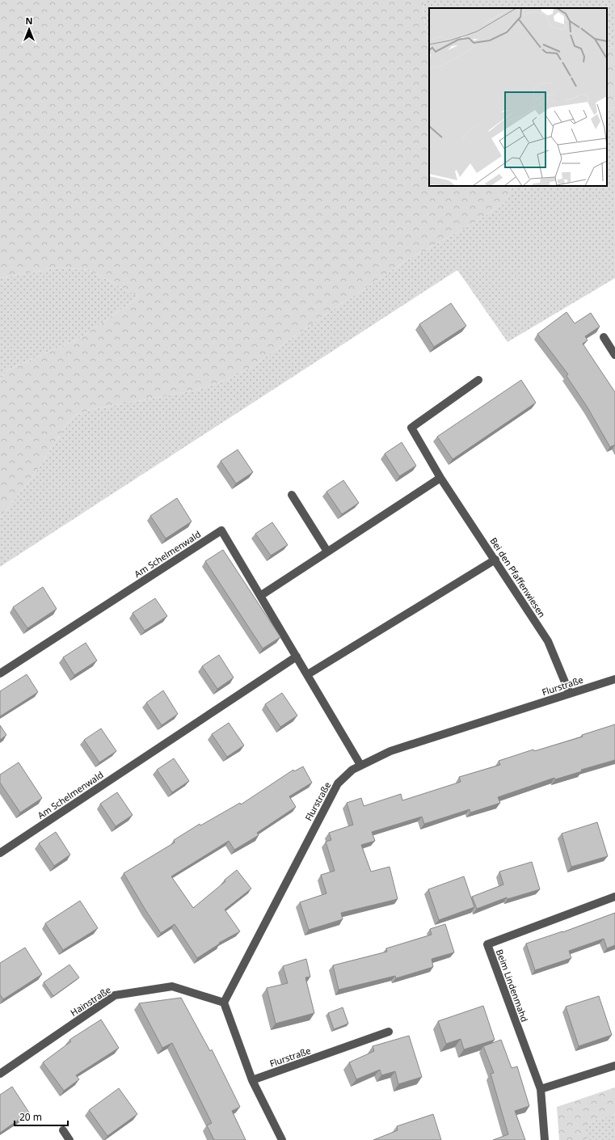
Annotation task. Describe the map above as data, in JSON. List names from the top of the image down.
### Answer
{
  "streets": {
    "street": [
      "Am Schelmenwald",
      "Bei den Pfaffenwiesen",
      "Flurstraße",
      "Beim Lindenmahd",
      "Hainstraße"
    ]
  },
  "crossings": [
    ["Am Schelmenwald", "Flurstraße"],
    ["Bei den Pfaffenwiesen", "Flurstraße"],
    ["Flurstraße", "Hainstraße"]
  ],
  "scale_bar": "20 m",
  "north": "top"
}
